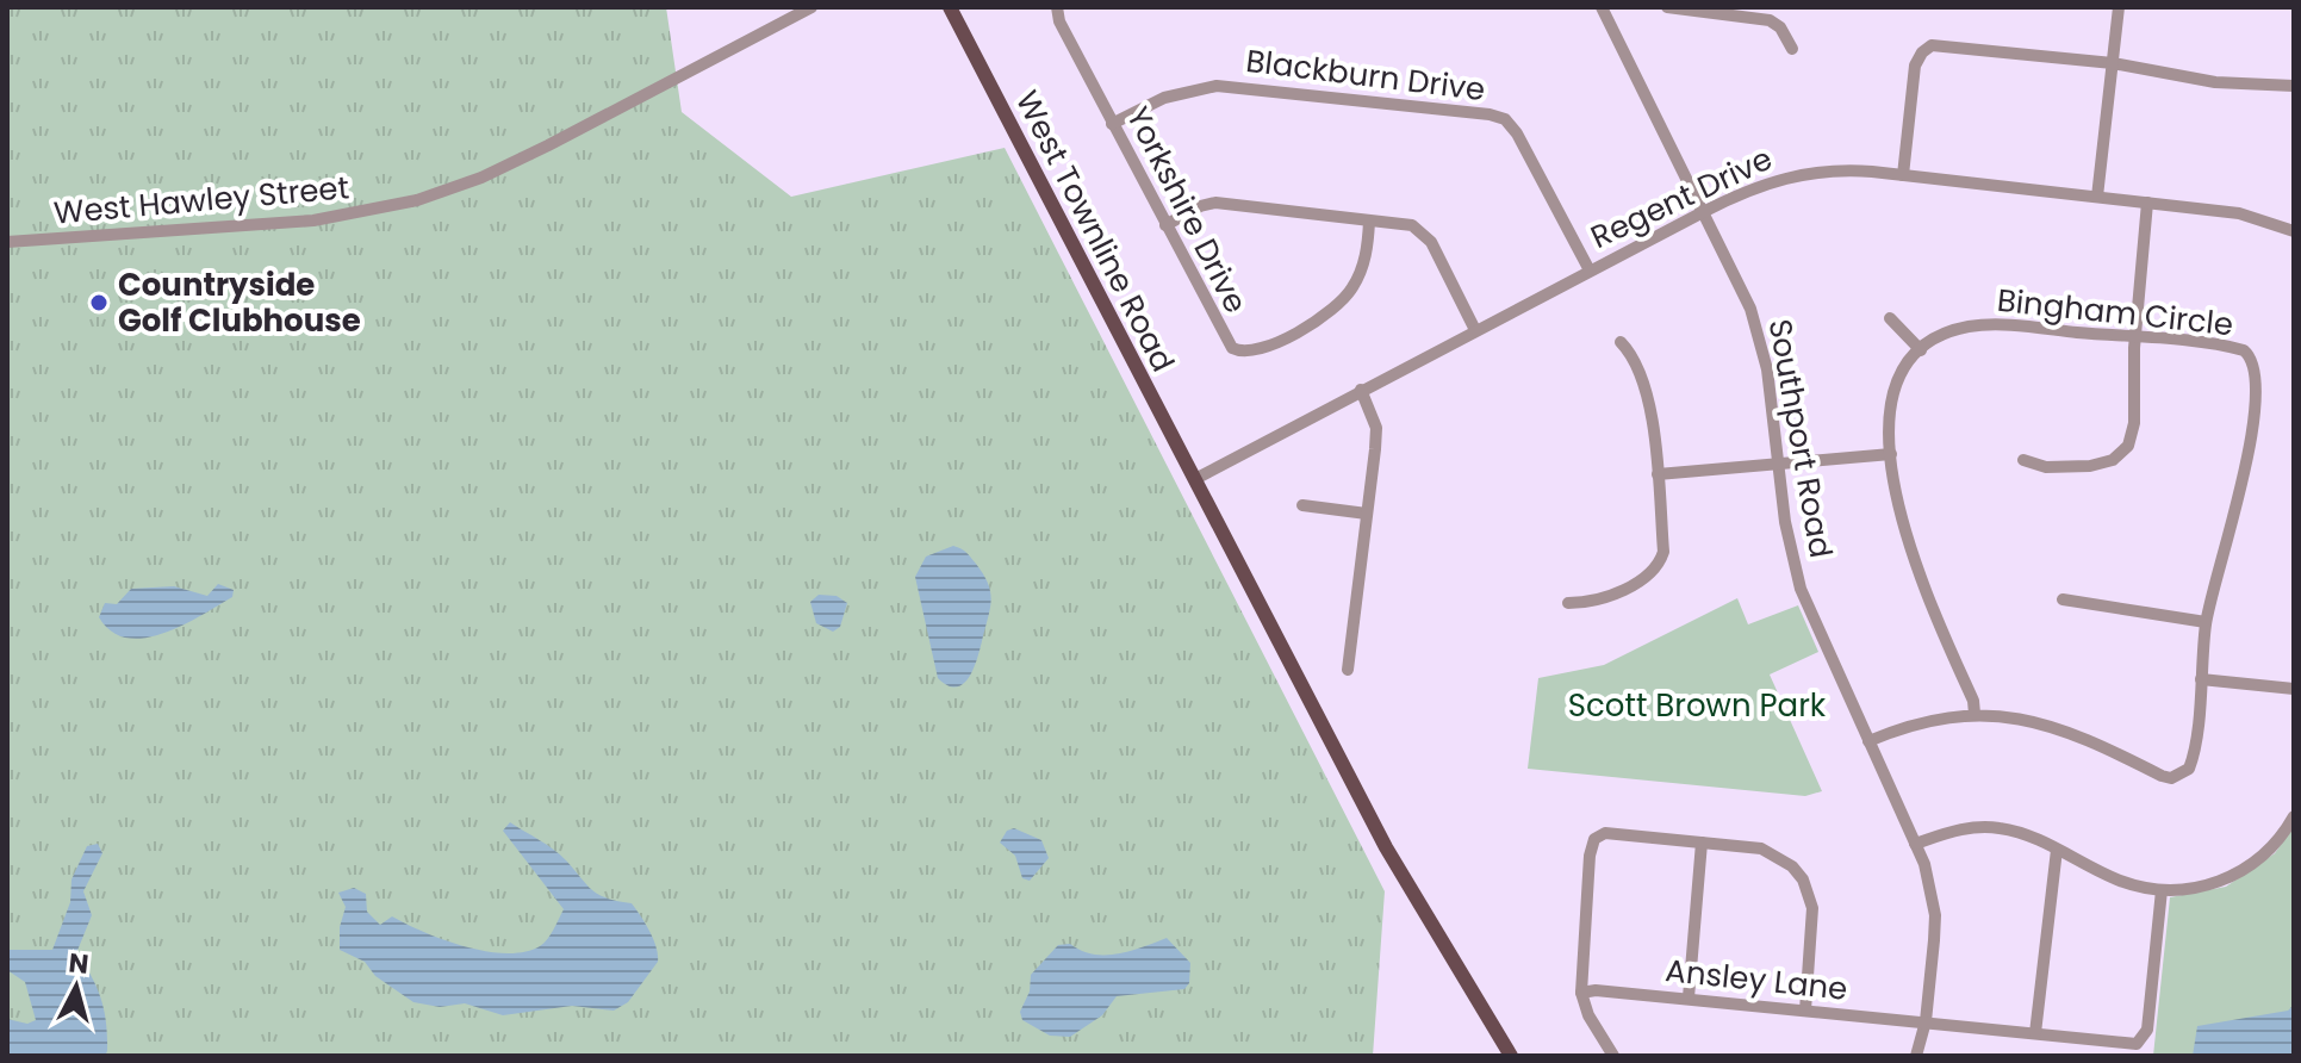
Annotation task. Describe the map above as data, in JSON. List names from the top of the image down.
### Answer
{
  "streets": {
    "main road": ["West Townline Road"],
    "street": [
      "Blackburn Drive",
      "Regent Drive",
      "West Hawley Street",
      "Yorkshire Drive",
      "Bingham Circle",
      "Southport Road",
      "Ansley Lane"
    ]
  },
  "crossings": [
    ["Blackburn Drive", "Regent Drive"],
    ["Blackburn Drive", "Yorkshire Drive"],
    ["Regent Drive", "West Townline Road"],
    ["Regent Drive", "Southport Road"],
    ["Southport Road", "Ansley Lane"]
  ],
  "parks": ["Scott Brown Park"],
  "places": ["Countryside Golf Clubhouse"],
  "north": "top"
}
